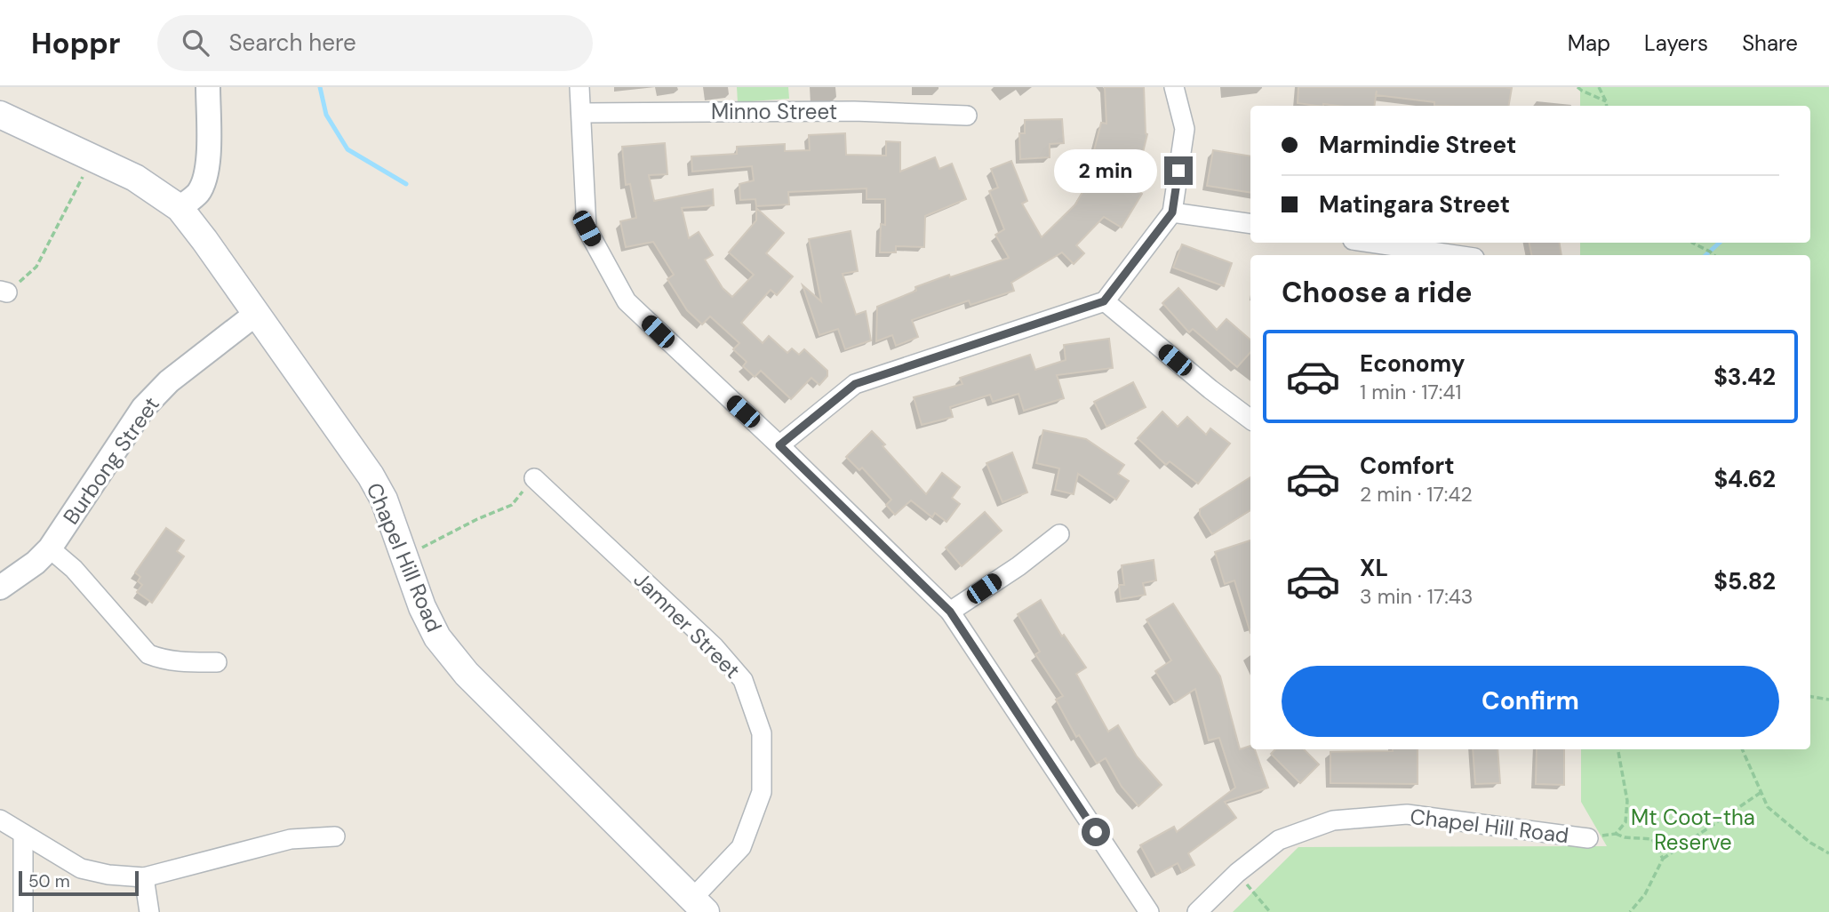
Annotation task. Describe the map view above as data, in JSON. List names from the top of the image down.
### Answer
{
  "streets": {
    "main road": ["Chapel Hill Road"],
    "street": ["Minno Street", "Burbong Street", "Jamner Street"]
  },
  "crossings": [
    ["Burbong Street", "Chapel Hill Road"],
    ["Chapel Hill Road", "Jamner Street"]
  ],
  "parks": ["Mt Coot-tha Reserve"],
  "scale_bar": "50 m",
  "page": {
    "header": "Hoppr",
    "search": "Search here",
    "nav": ["Map", "Layers", "Share"],
    "banner": ["Marmindie Street", "Matingara Street"],
    "bubble": "2 min",
    "heading": "Choose a ride",
    "list": [
      {
        "name": "Economy",
        "note": "1 min · 17:41",
        "value": "$3.42"
      },
      {
        "name": "Comfort",
        "note": "2 min · 17:42",
        "value": "$4.62"
      },
      {
        "name": "XL",
        "note": "3 min · 17:43",
        "value": "$5.82"
      }
    ],
    "buttons": "Confirm",
    "scale": "50 m"
  }
}
